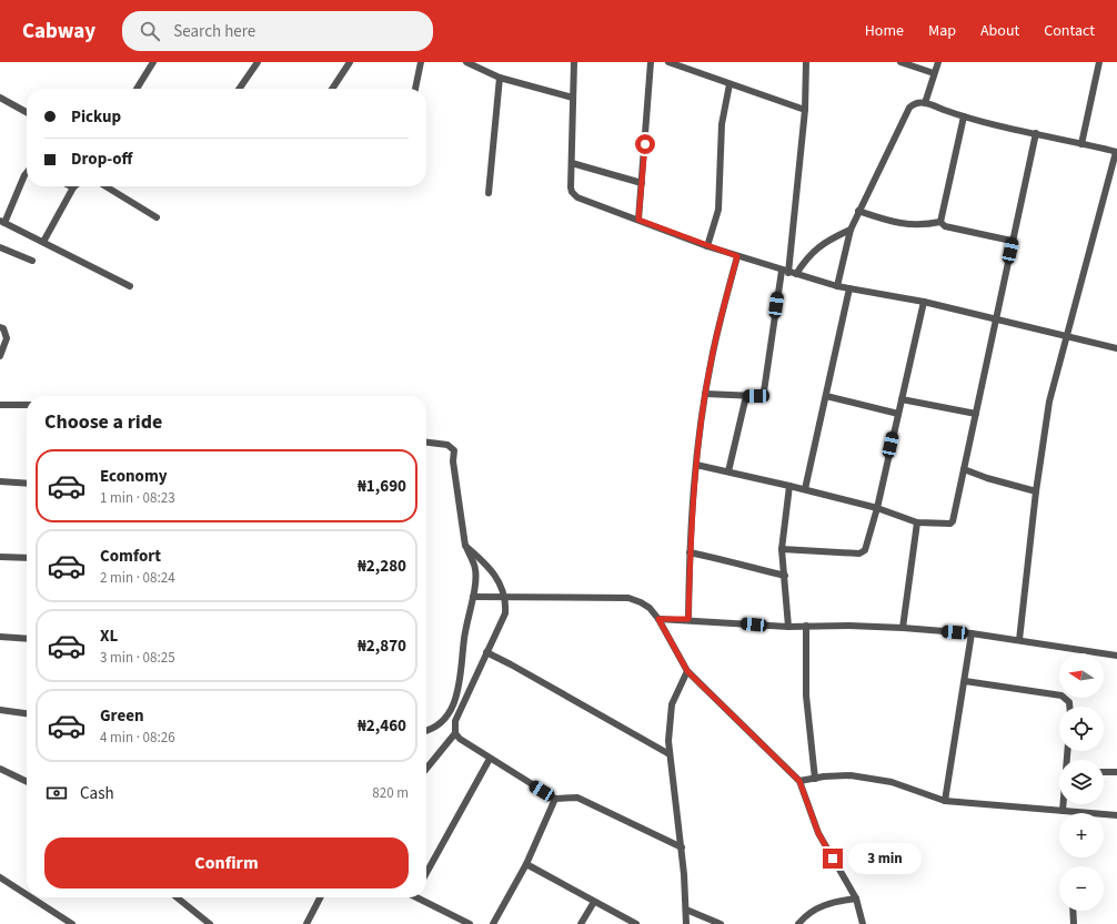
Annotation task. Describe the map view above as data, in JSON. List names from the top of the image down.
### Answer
{
  "north": "left",
  "page": {
    "header": "Cabway",
    "search": "Search here",
    "nav": [
      "Home",
      "Map",
      "About",
      "Contact"
    ],
    "banner": ["Pickup", "Drop-off"],
    "heading": "Choose a ride",
    "list": [
      {
        "name": "Economy",
        "note": "1 min · 08:23",
        "value": "₦1,690"
      },
      {
        "name": "Comfort",
        "note": "2 min · 08:24",
        "value": "₦2,280"
      },
      {
        "name": "XL",
        "note": "3 min · 08:25",
        "value": "₦2,870"
      },
      {
        "name": "Green",
        "note": "4 min · 08:26",
        "value": "₦2,460"
      }
    ],
    "map_buttons": ["+", "−"],
    "pay": ["Cash", "820 m"],
    "buttons": "Confirm",
    "bubble": "3 min"
  }
}
